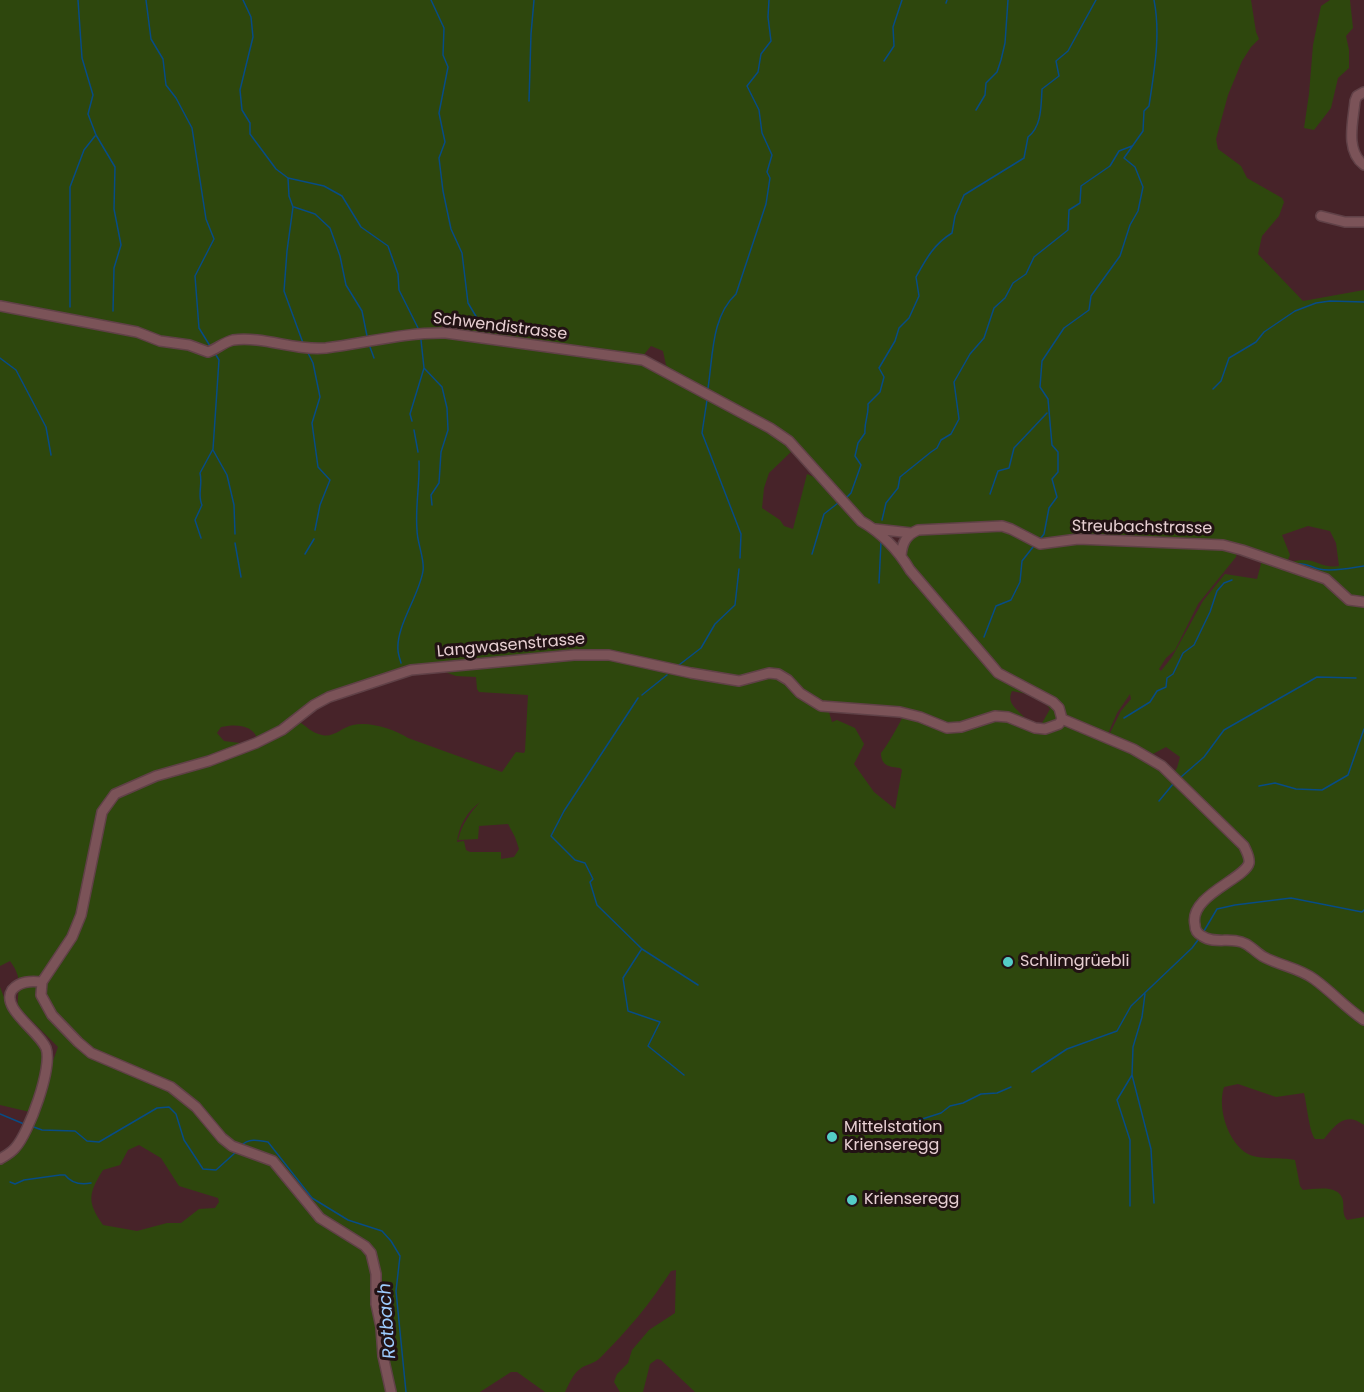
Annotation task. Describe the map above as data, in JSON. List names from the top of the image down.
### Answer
{
  "streets": {
    "street": ["Schwendistrasse", "Streubachstrasse", "Langwasenstrasse"]
  },
  "crossings": [
    ["Schwendistrasse", "Streubachstrasse"]
  ],
  "water": ["Rotbach"],
  "places": ["Schlimgrüebli", "Mittelstation Krienseregg", "Krienseregg"]
}
